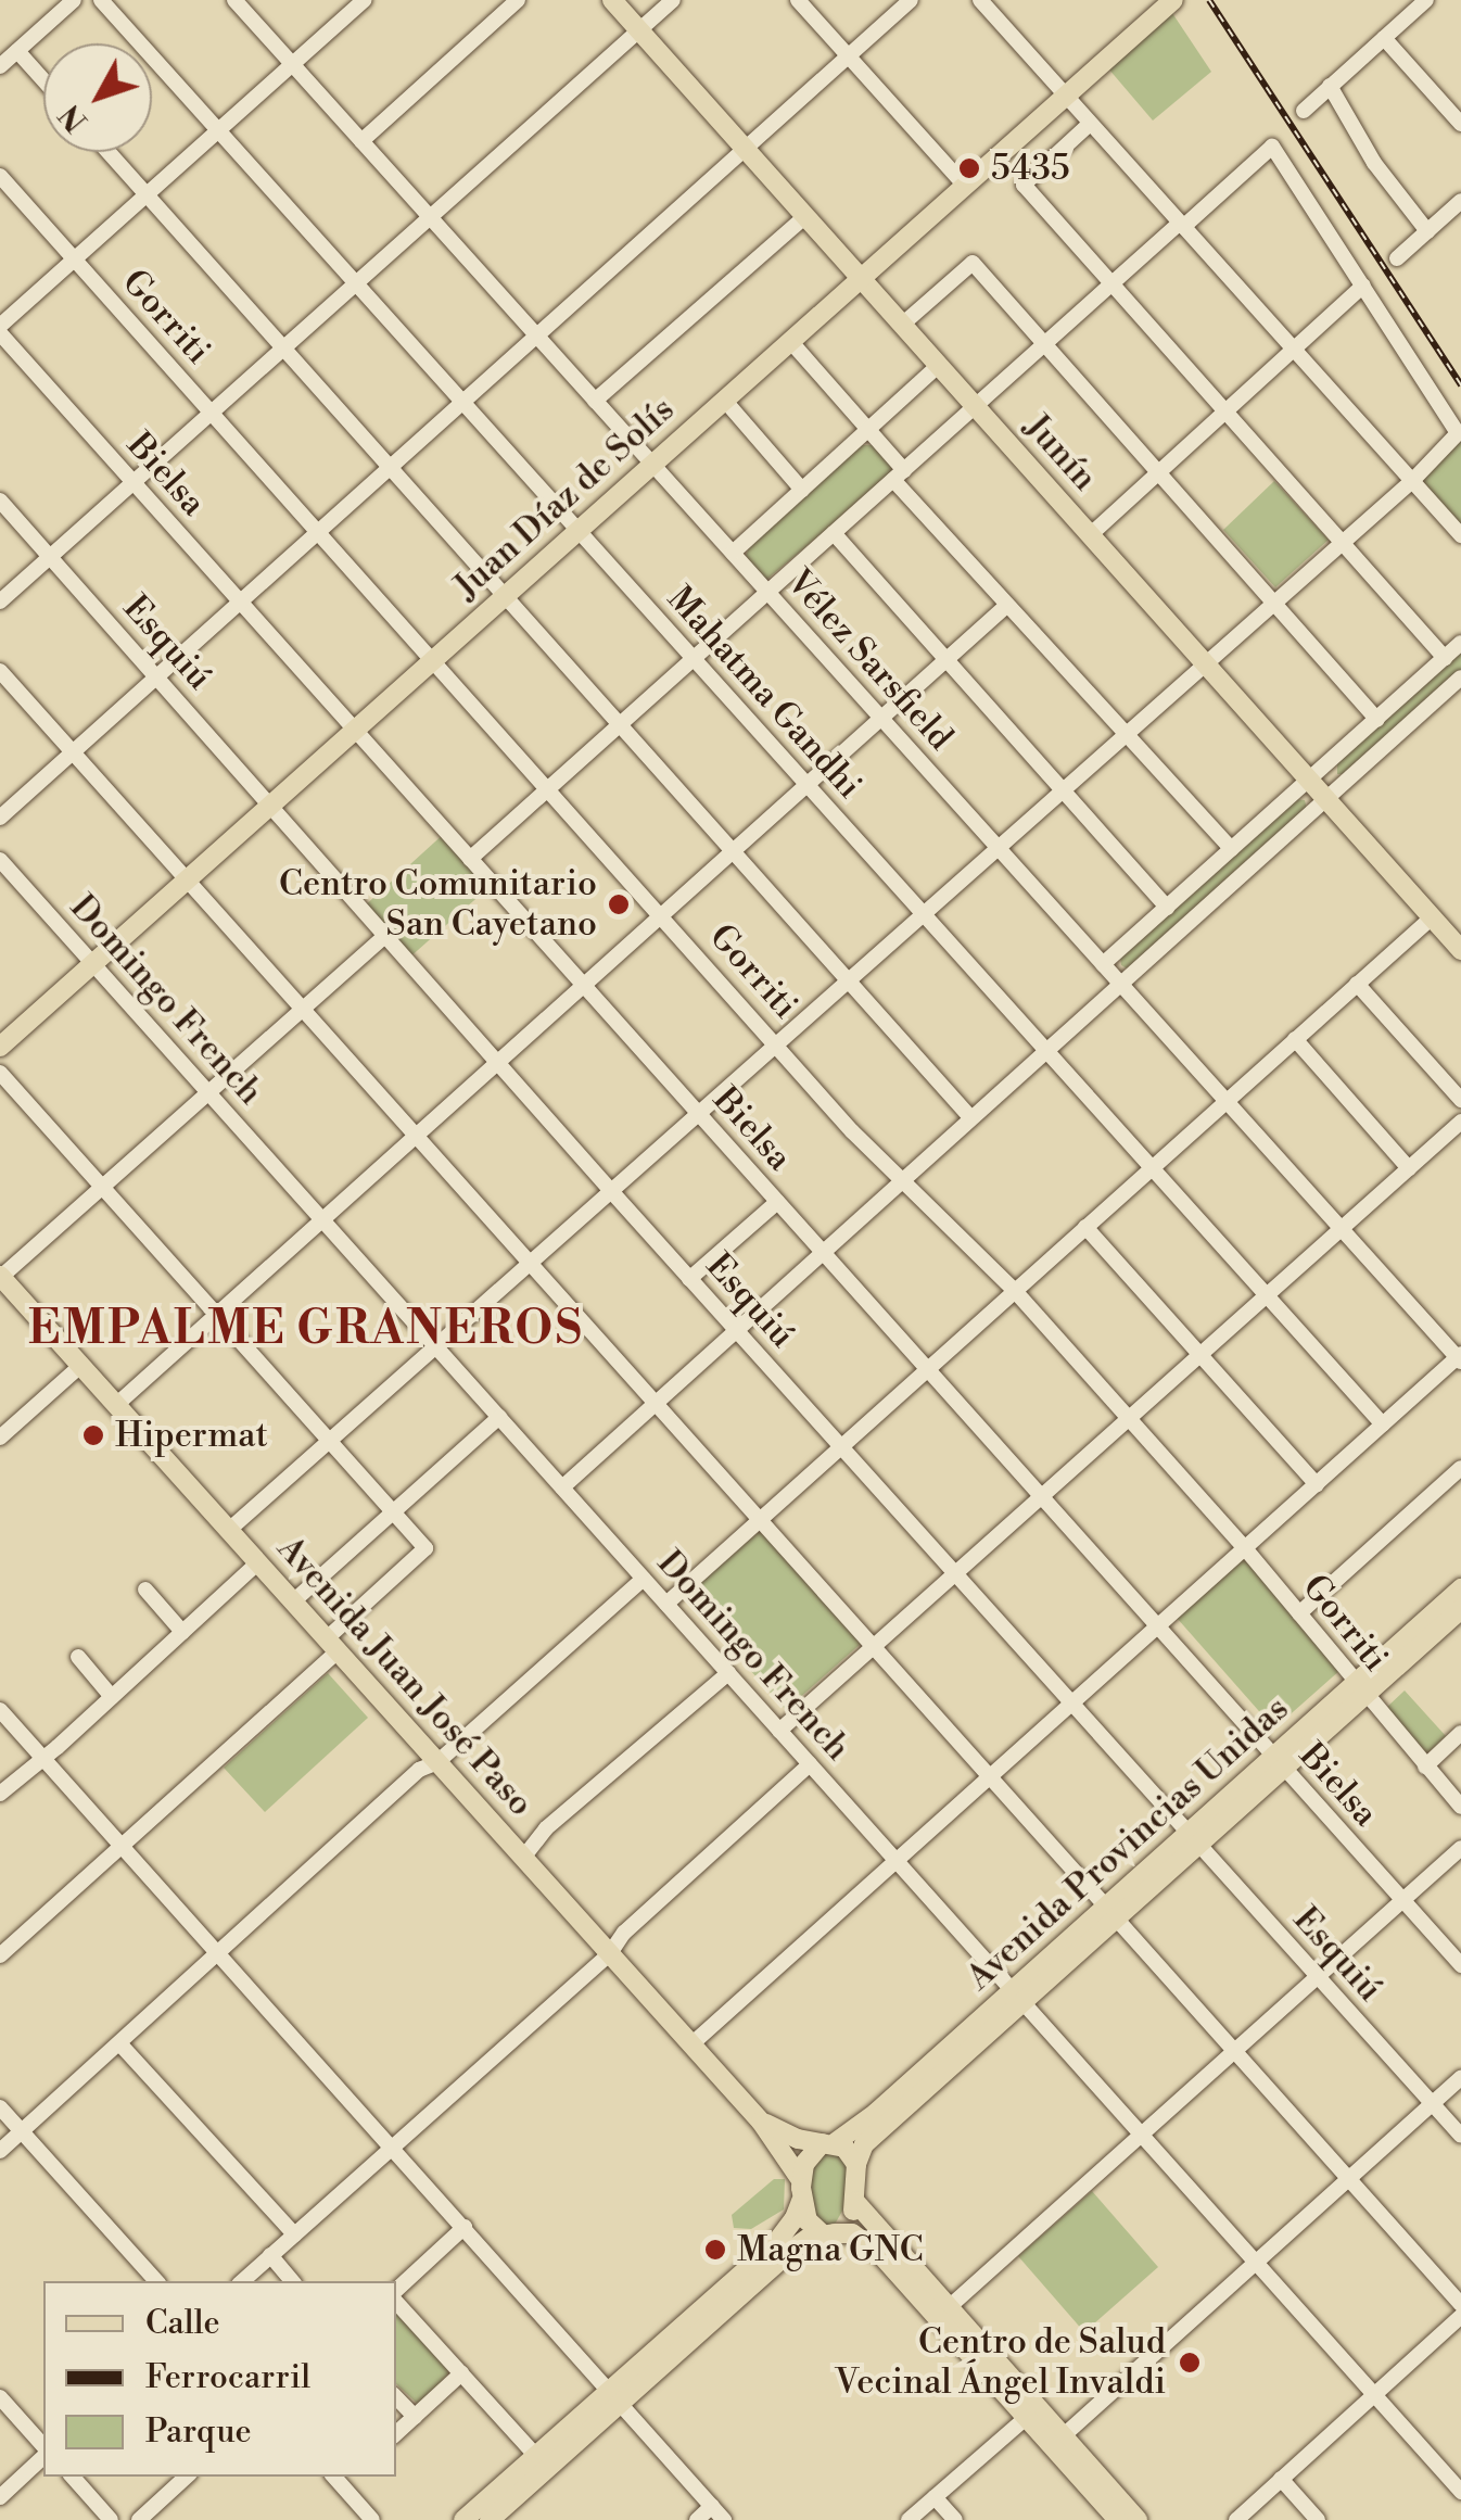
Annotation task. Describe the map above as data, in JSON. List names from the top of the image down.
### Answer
{
  "streets": {
    "main road": [
      "Junín",
      "Juan Díaz de Solís",
      "Avenida Juan José Paso",
      "Avenida Provincias Unidas"
    ],
    "street": [
      "Gorriti",
      "Bielsa",
      "Esquiú",
      "Vélez Sarsfield",
      "Mahatma Gandhi",
      "Domingo French"
    ]
  },
  "crossings": [
    ["Gorriti", "Juan Díaz de Solís"],
    ["Gorriti", "Avenida Provincias Unidas"],
    ["Junín", "Juan Díaz de Solís"],
    ["Bielsa", "Juan Díaz de Solís"],
    ["Bielsa", "Avenida Provincias Unidas"],
    ["Juan Díaz de Solís", "Esquiú"],
    ["Juan Díaz de Solís", "Vélez Sarsfield"],
    ["Juan Díaz de Solís", "Mahatma Gandhi"],
    ["Juan Díaz de Solís", "Domingo French"],
    ["Esquiú", "Avenida Provincias Unidas"],
    ["Domingo French", "Avenida Provincias Unidas"],
    ["Avenida Juan José Paso", "Avenida Provincias Unidas"]
  ],
  "districts": ["EMPALME GRANEROS"],
  "places": [
    "5435",
    "Centro Comunitario San Cayetano",
    "Hipermat",
    "Magna GNC",
    "Centro de Salud Vecinal Ángel Invaldi"
  ],
  "legend": ["Calle", "Ferrocarril", "Parque"],
  "north": "bottom left"
}
